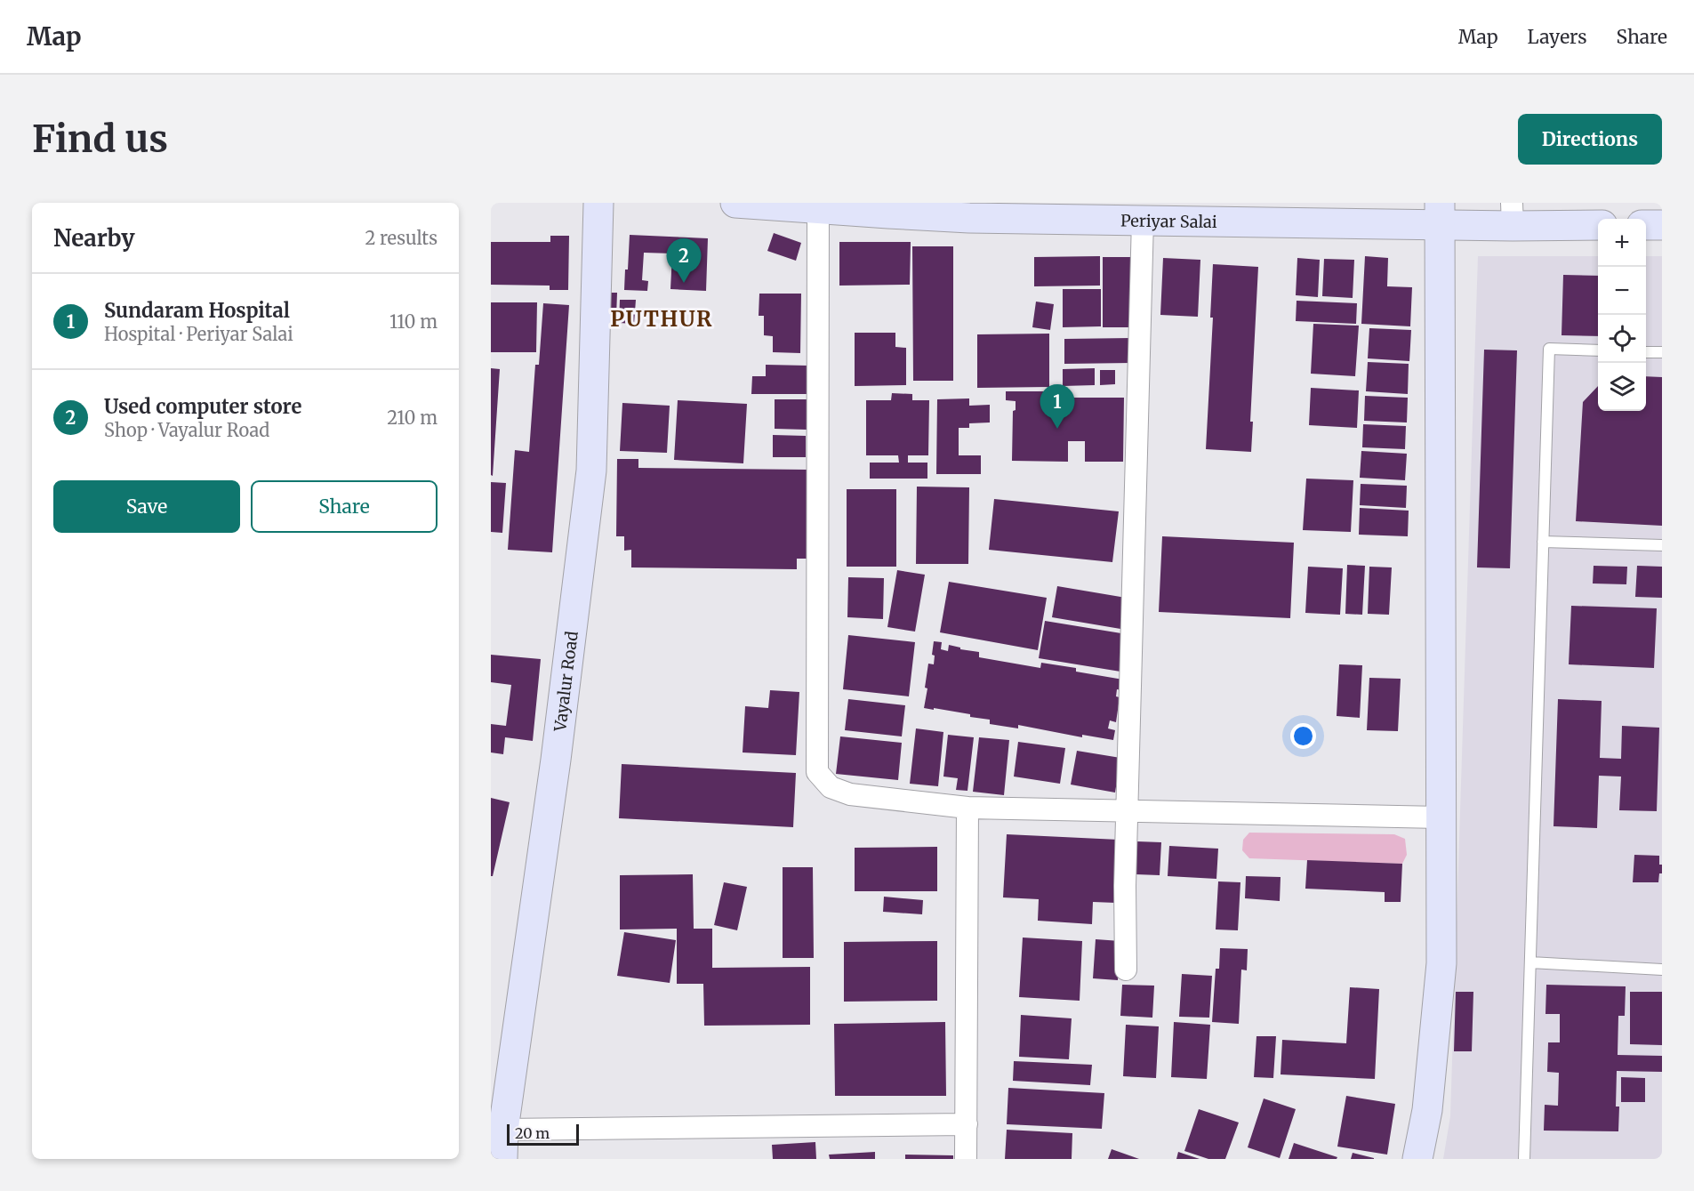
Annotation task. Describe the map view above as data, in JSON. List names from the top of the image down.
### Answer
{
  "streets": {
    "main road": ["Periyar Salai", "Vayalur Road"]
  },
  "districts": ["PUTHUR"],
  "scale_bar": "20 m",
  "page": {
    "header": "Map",
    "nav": ["Map", "Layers", "Share"],
    "buttons": [
      "Directions",
      ["Save", "Share"]
    ],
    "title": "Find us",
    "heading": ["Nearby", "2 results"],
    "map_buttons": ["+", "−"],
    "pins": ["2", "1"],
    "list": [
      {
        "mark": "1",
        "name": "Sundaram Hospital",
        "note": "Hospital · Periyar Salai",
        "value": "110 m"
      },
      {
        "mark": "2",
        "name": "Used computer store",
        "note": "Shop · Vayalur Road",
        "value": "210 m"
      }
    ],
    "scale": "20 m"
  }
}
